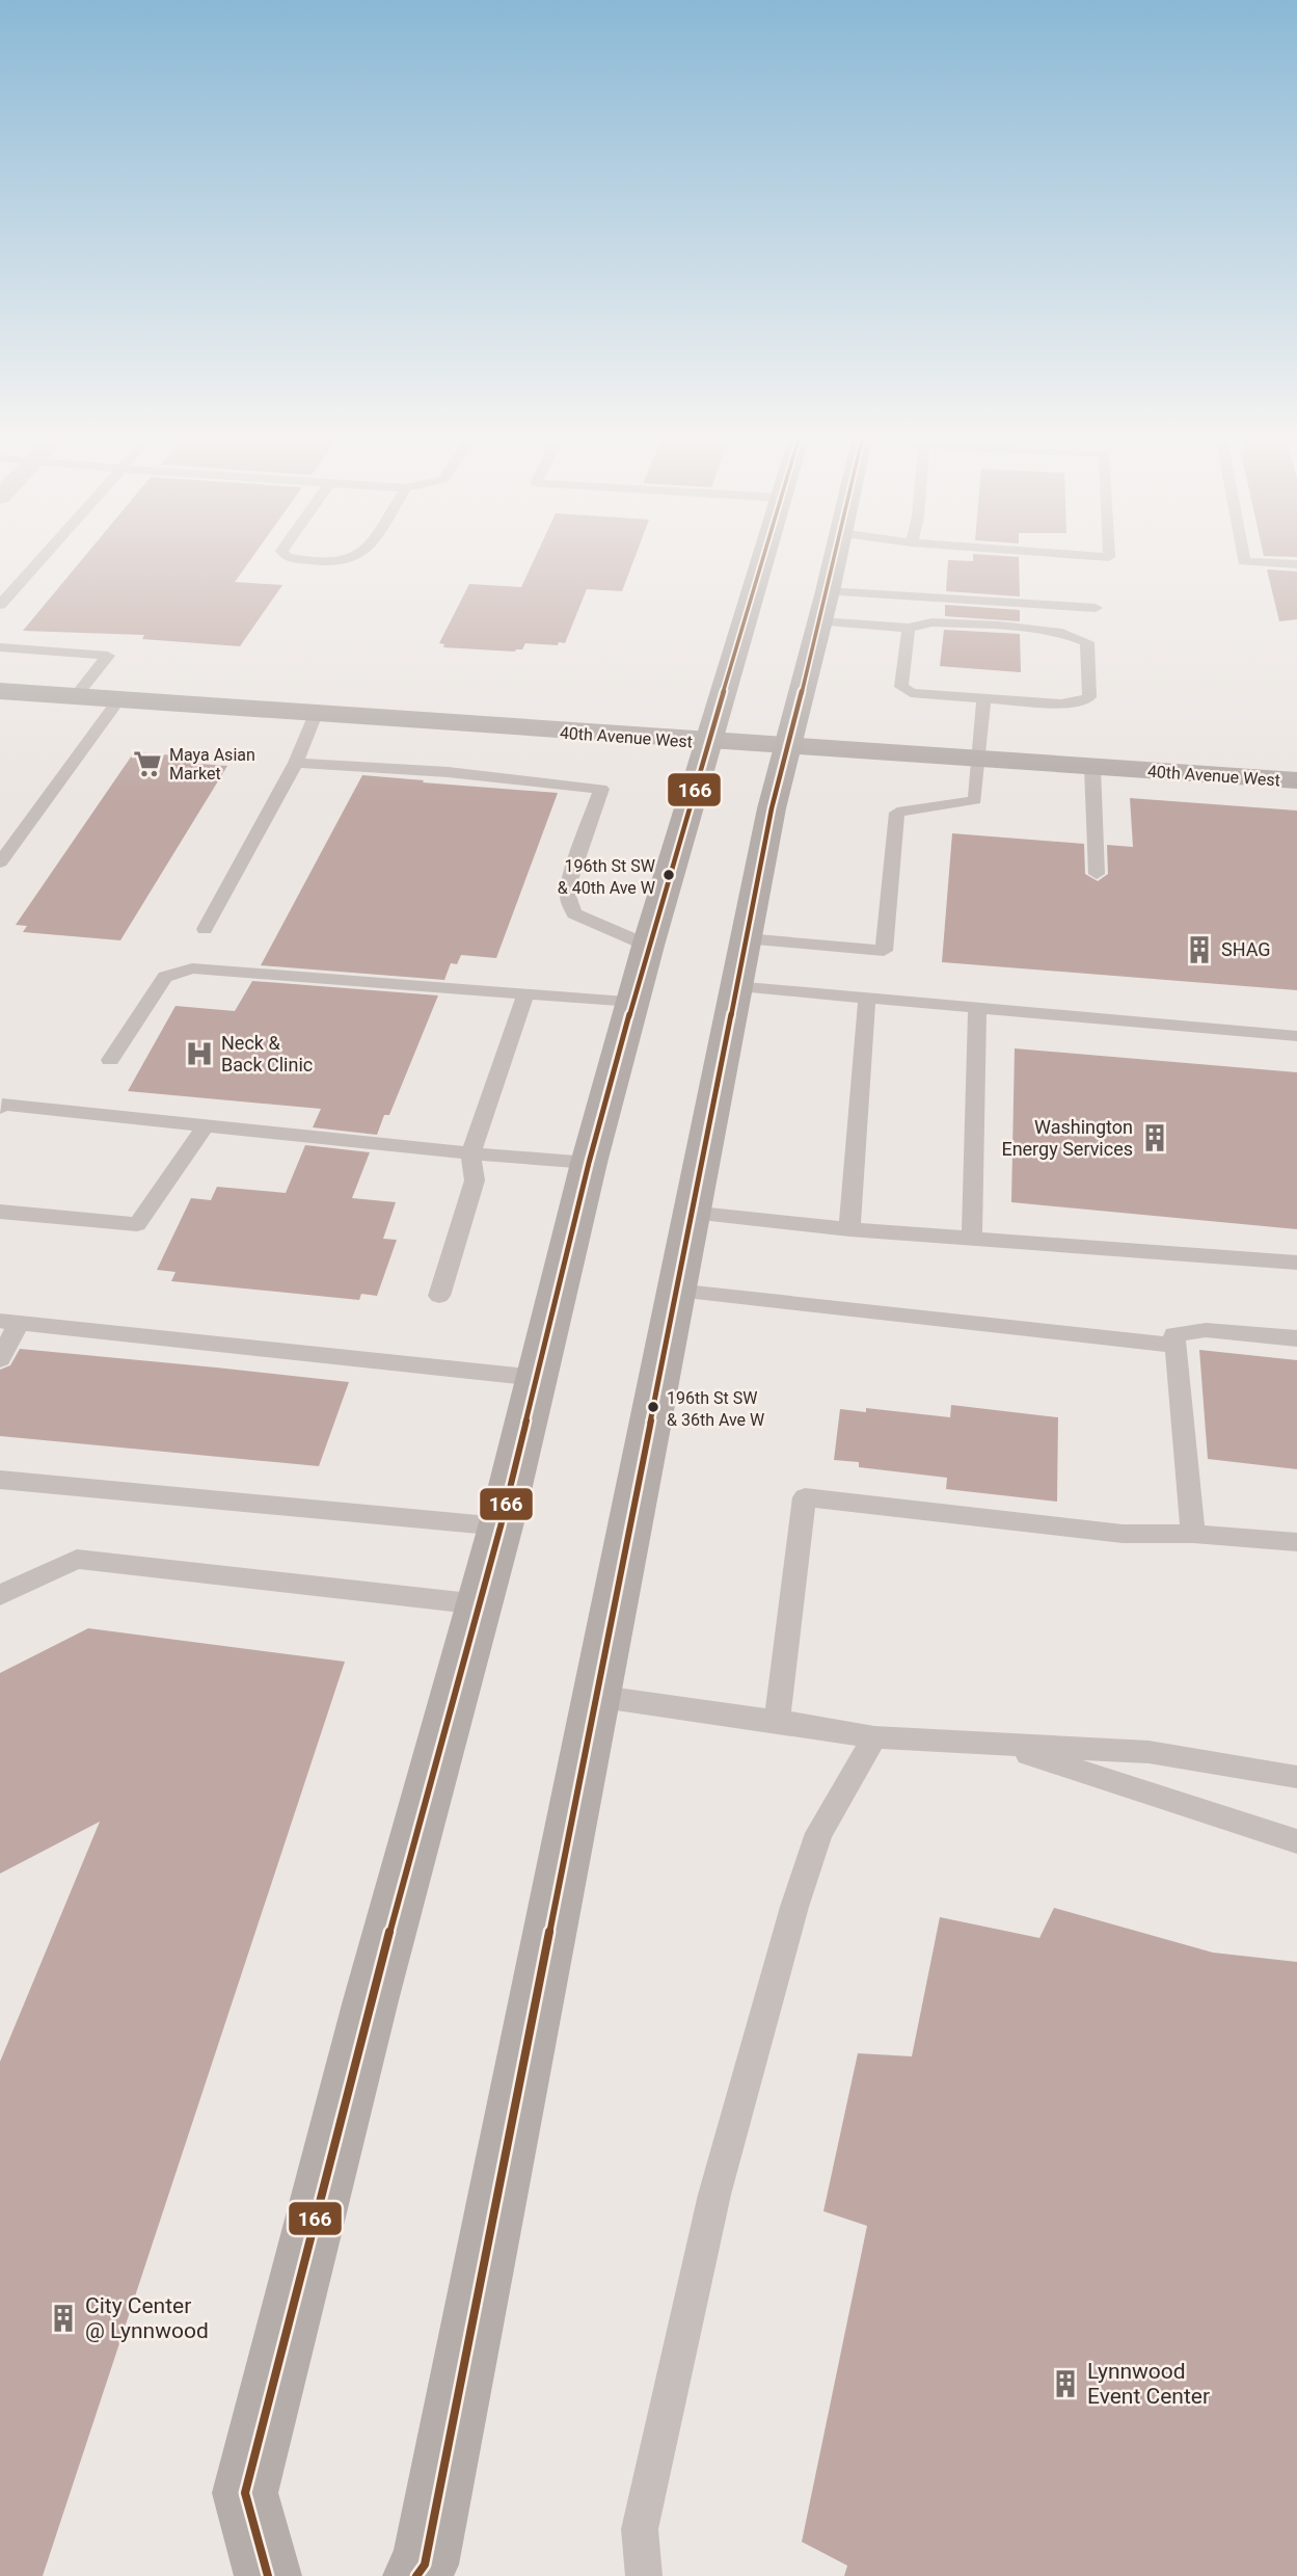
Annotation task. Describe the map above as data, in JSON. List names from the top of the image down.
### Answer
{
  "streets": {
    "street": ["40th Avenue West"]
  },
  "places": {
    "supermarket": ["Maya Asian Market"],
    "other": ["196th St SW & 40th Ave W", "196th St SW & 36th Ave W"],
    "building": [
      "SHAG",
      "Washington Energy Services",
      "City Center @ Lynnwood",
      "Lynnwood Event Center"
    ],
    "hospital": ["Neck & Back Clinic"]
  },
  "lines": ["transit line 166"]
}
